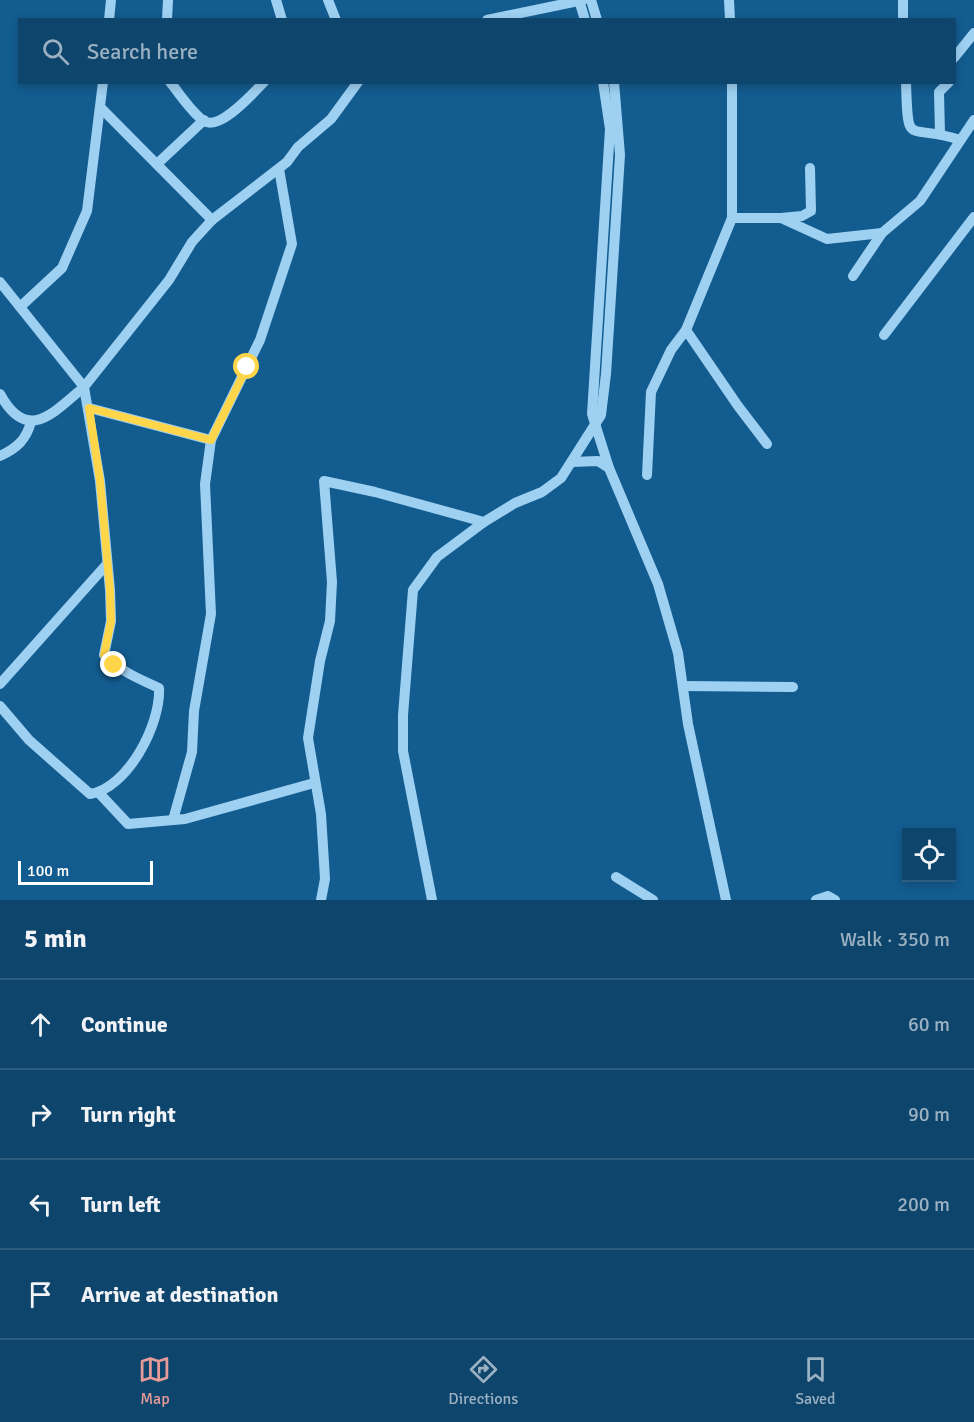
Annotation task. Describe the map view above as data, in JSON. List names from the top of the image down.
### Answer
{
  "scale_bar": "100 m",
  "page": {
    "search": "Search here",
    "scale": "100 m",
    "heading": ["5 min", "Walk · 350 m"],
    "list": [
      ["Continue", "60 m"],
      ["Turn right", "90 m"],
      ["Turn left", "200 m"],
      "Arrive at destination"
    ],
    "nav": ["Map", "Directions", "Saved"]
  }
}
